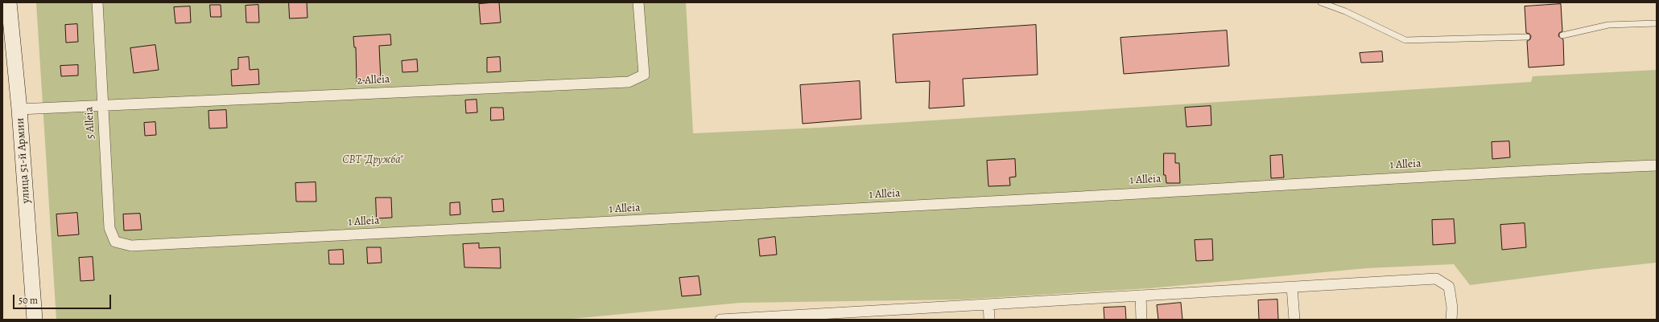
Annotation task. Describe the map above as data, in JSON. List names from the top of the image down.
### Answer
{
  "streets": {
    "main road": ["улица 51-й Армии"],
    "street": ["2 Alleia", "5 Alleia", "1 Alleia"]
  },
  "crossings": [
    ["2 Alleia", "5 Alleia"],
    ["2 Alleia", "улица 51-й Армии"],
    ["5 Alleia", "1 Alleia"]
  ],
  "parks": ["СВТ \"Дружба\""],
  "scale_bar": "50 m"
}
